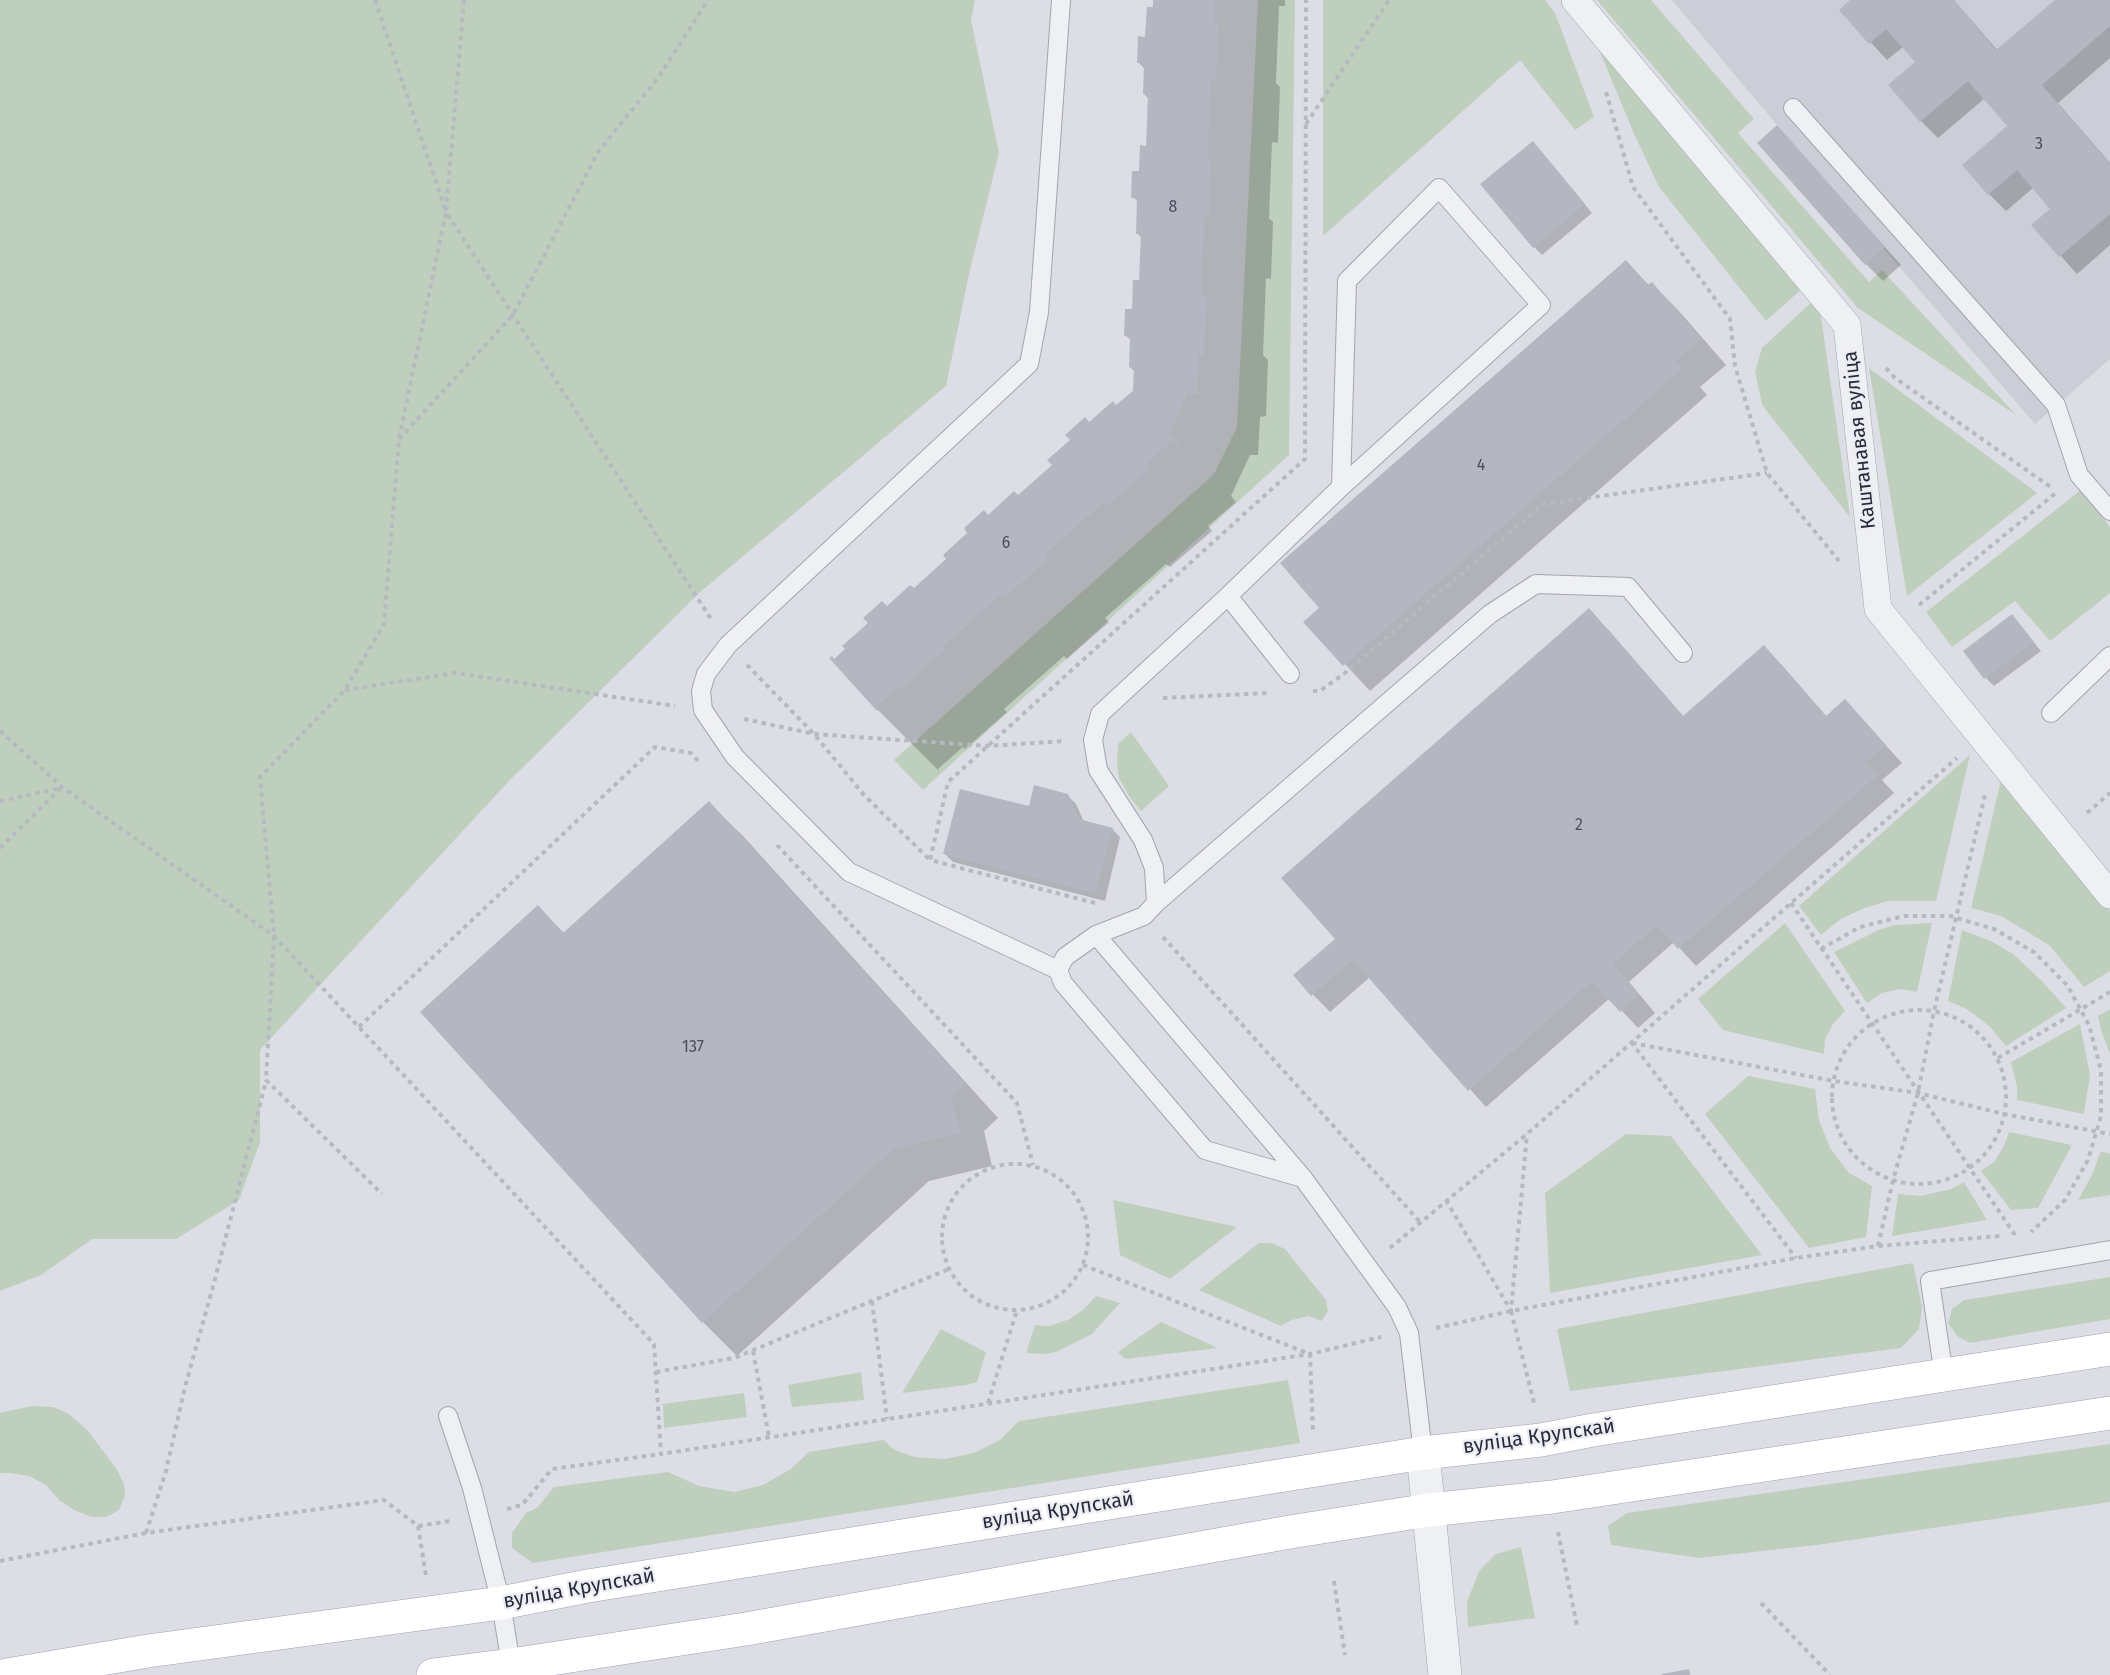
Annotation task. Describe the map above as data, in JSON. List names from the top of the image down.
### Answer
{
  "streets": {
    "main road": ["вуліца Крупскай"],
    "street": ["Каштанавая вуліца"]
  },
  "house_numbers": [
    "3",
    "8",
    "4",
    "6",
    "2",
    "137"
  ]
}
